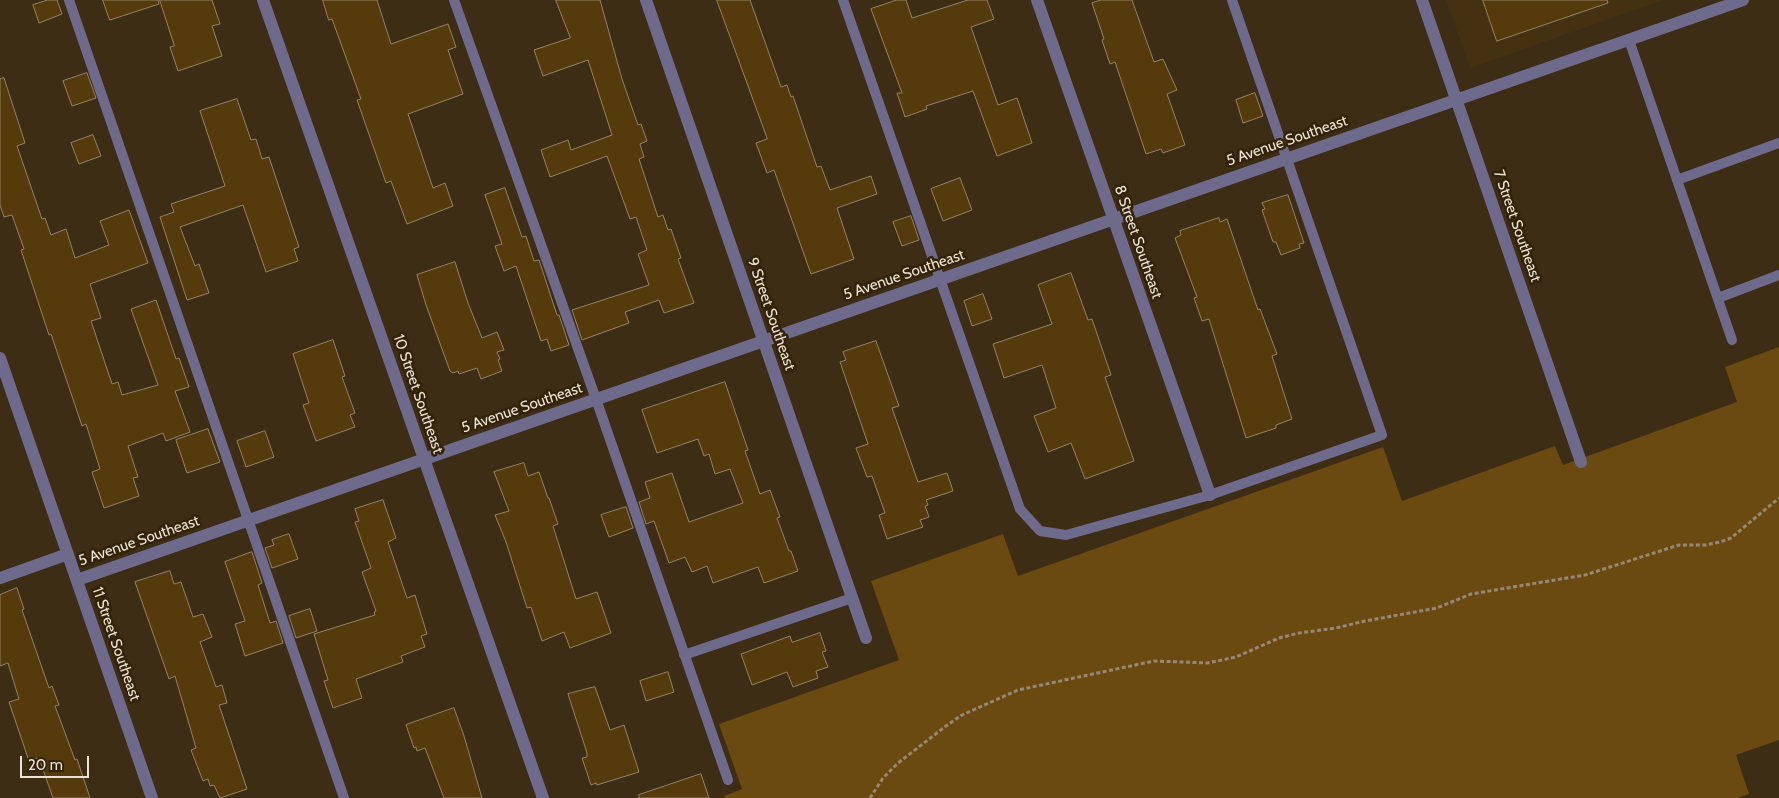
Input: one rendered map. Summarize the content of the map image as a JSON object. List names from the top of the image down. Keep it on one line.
{"streets":{"street":["5 Avenue Southeast","7 Street Southeast","8 Street Southeast","9 Street Southeast","10 Street Southeast","11 Street Southeast"]},"crossings":[["5 Avenue Southeast","7 Street Southeast"],["5 Avenue Southeast","8 Street Southeast"],["5 Avenue Southeast","9 Street Southeast"],["5 Avenue Southeast","10 Street Southeast"],["5 Avenue Southeast","11 Street Southeast"]],"scale_bar":"20 m"}
